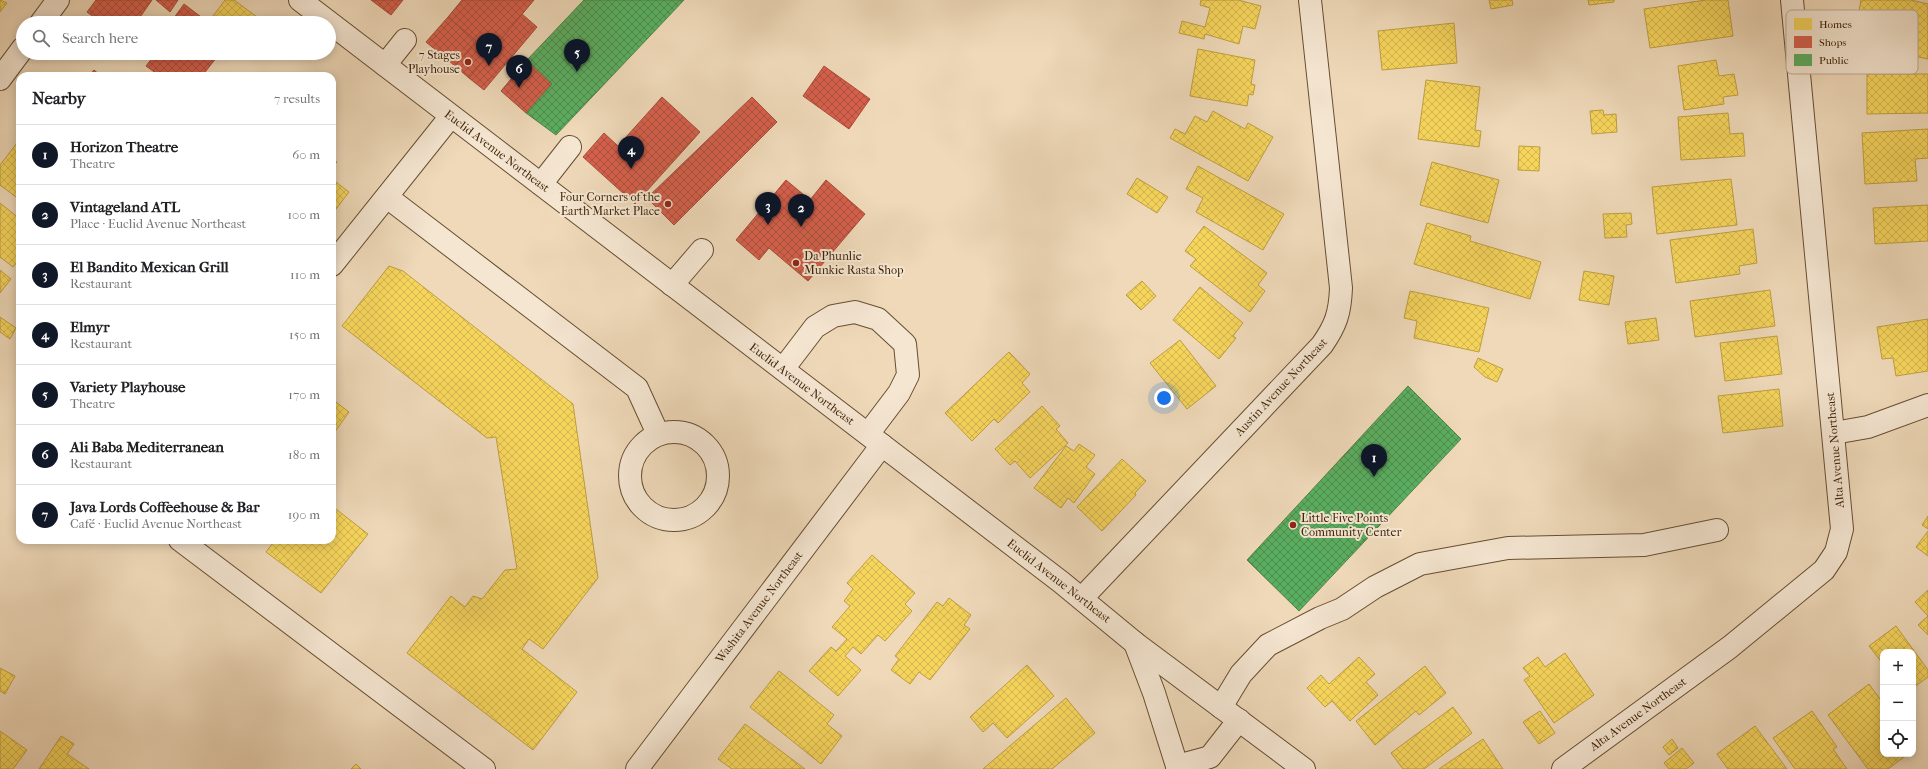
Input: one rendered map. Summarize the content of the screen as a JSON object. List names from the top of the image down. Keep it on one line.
{"streets":{"street":["Euclid Avenue Northeast","Austin Avenue Northeast","Alta Avenue Northeast","Washita Avenue Northeast"]},"crossings":[["Euclid Avenue Northeast","Austin Avenue Northeast"],["Euclid Avenue Northeast","Washita Avenue Northeast"]],"places":["7 Stages Playhouse","Four Corners of the Earth Market Place","Da Phunlie Munkie Rasta Shop","Little Five Points Community Center"],"legend":["Homes","Shops","Public"],"page":{"search":"Search here","pins":["7","5","6","4","3","2","1"],"heading":["Nearby","7 results"],"list":[{"mark":"1","name":"Horizon Theatre","note":"Theatre","value":"60 m"},{"mark":"2","name":"Vintageland ATL","note":"Place · Euclid Avenue Northeast","value":"100 m"},{"mark":"3","name":"El Bandito Mexican Grill","note":"Restaurant","value":"110 m"},{"mark":"4","name":"Elmyr","note":"Restaurant","value":"150 m"},{"mark":"5","name":"Variety Playhouse","note":"Theatre","value":"170 m"},{"mark":"6","name":"Ali Baba Mediterranean","note":"Restaurant","value":"180 m"},{"mark":"7","name":"Java Lords Coffeehouse & Bar","note":"Café · Euclid Avenue Northeast","value":"190 m"}],"map_buttons":["+","−"]}}
